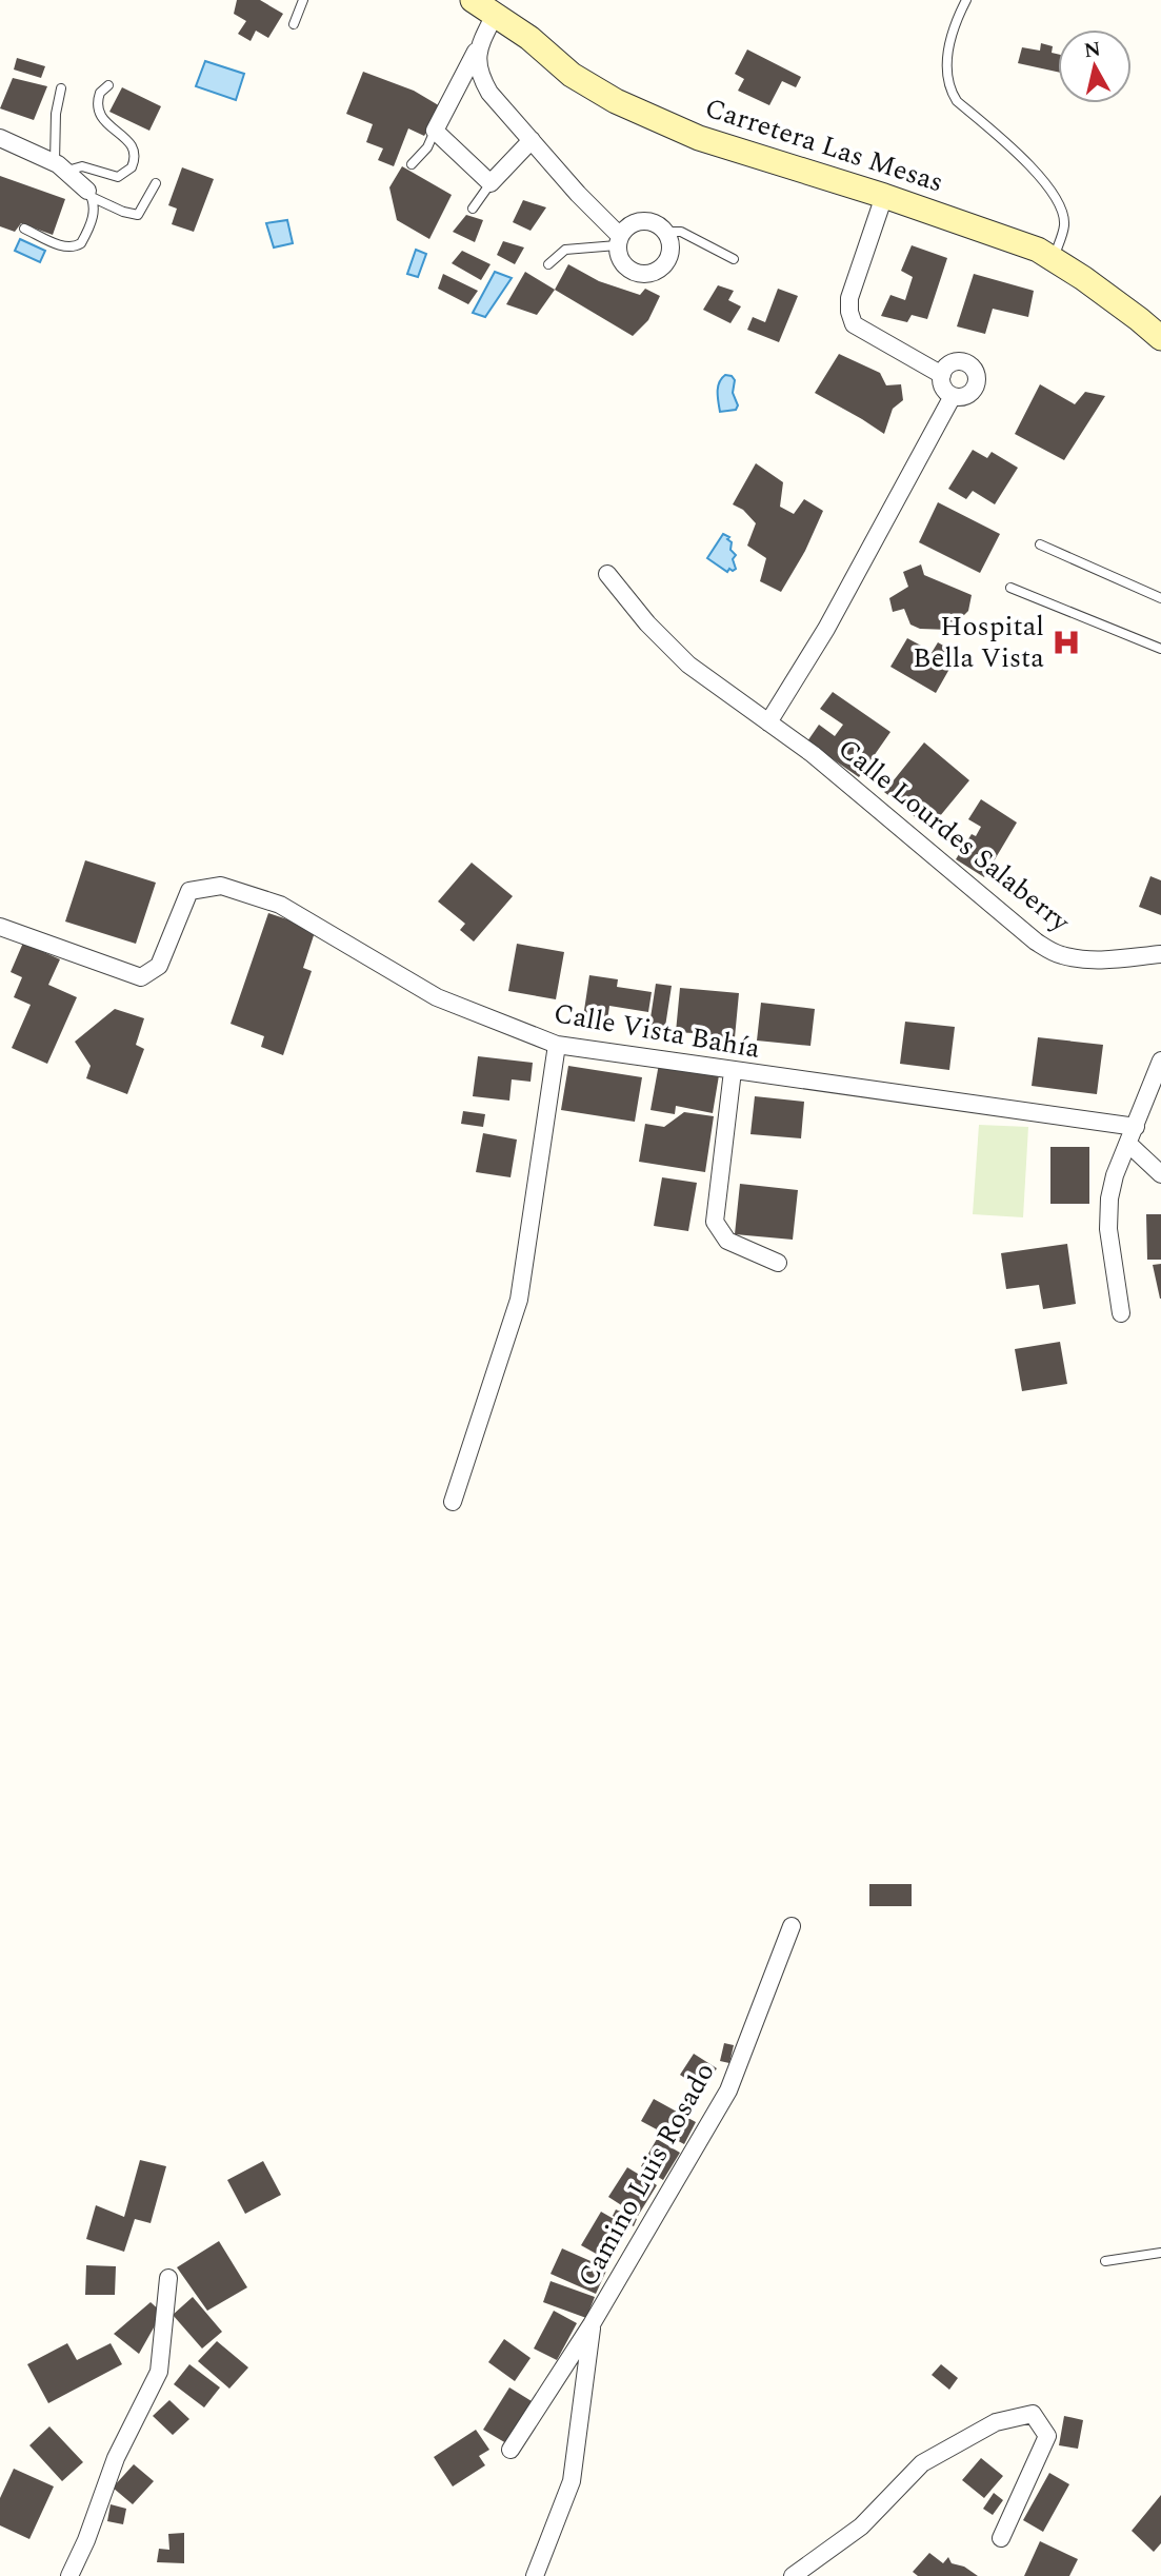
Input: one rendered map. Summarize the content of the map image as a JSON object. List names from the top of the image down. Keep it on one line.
{"streets":{"street":["Carretera Las Mesas","Calle Lourdes Salaberry","Calle Vista Bahía","Camino Luis Rosado"]},"places":{"hospital":["Hospital Bella Vista"]},"north":"top"}
